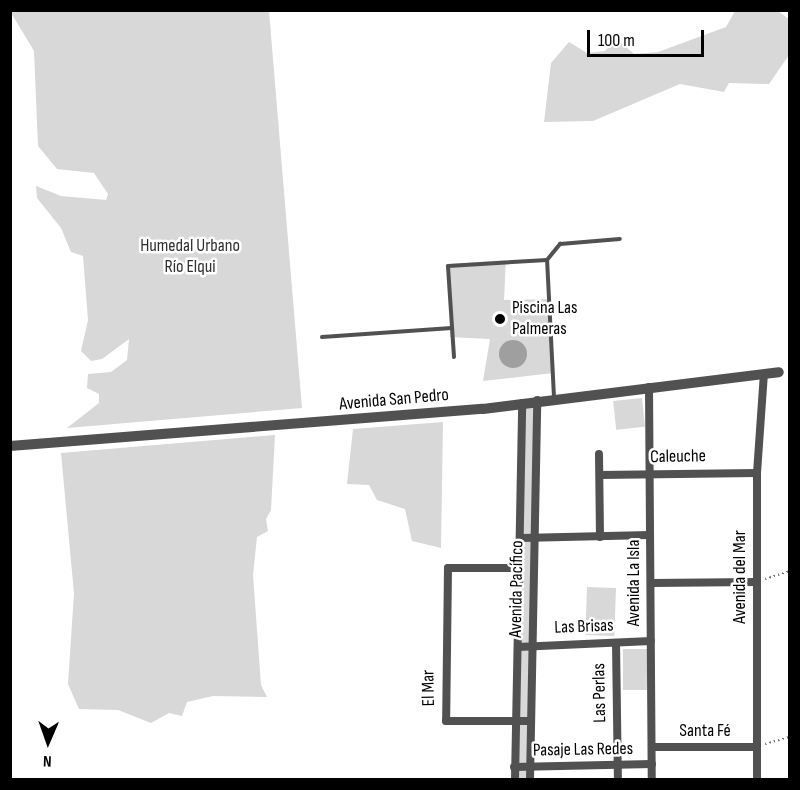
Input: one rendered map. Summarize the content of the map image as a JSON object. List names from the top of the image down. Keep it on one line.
{"streets":{"street":["Avenida San Pedro","Caleuche","Avenida del Mar","Avenida La Isla","Avenida Pacífico","Las Brisas","El Mar","Las Perlas","Santa Fé","Pasaje Las Redes"]},"crossings":[["Avenida San Pedro","Avenida del Mar"],["Avenida San Pedro","Avenida La Isla"],["Avenida San Pedro","Avenida Pacífico"],["Caleuche","Avenida del Mar"],["Caleuche","Avenida La Isla"],["Avenida del Mar","Santa Fé"],["Avenida La Isla","Las Brisas"],["Avenida La Isla","Santa Fé"],["Avenida La Isla","Pasaje Las Redes"],["Avenida Pacífico","Las Brisas"],["Avenida Pacífico","El Mar"],["Avenida Pacífico","Pasaje Las Redes"],["Las Brisas","Las Perlas"],["Las Perlas","Pasaje Las Redes"]],"parks":["Humedal Urbano Río Elqui"],"places":["Piscina Las Palmeras"],"scale_bar":"100 m","north":"bottom"}
